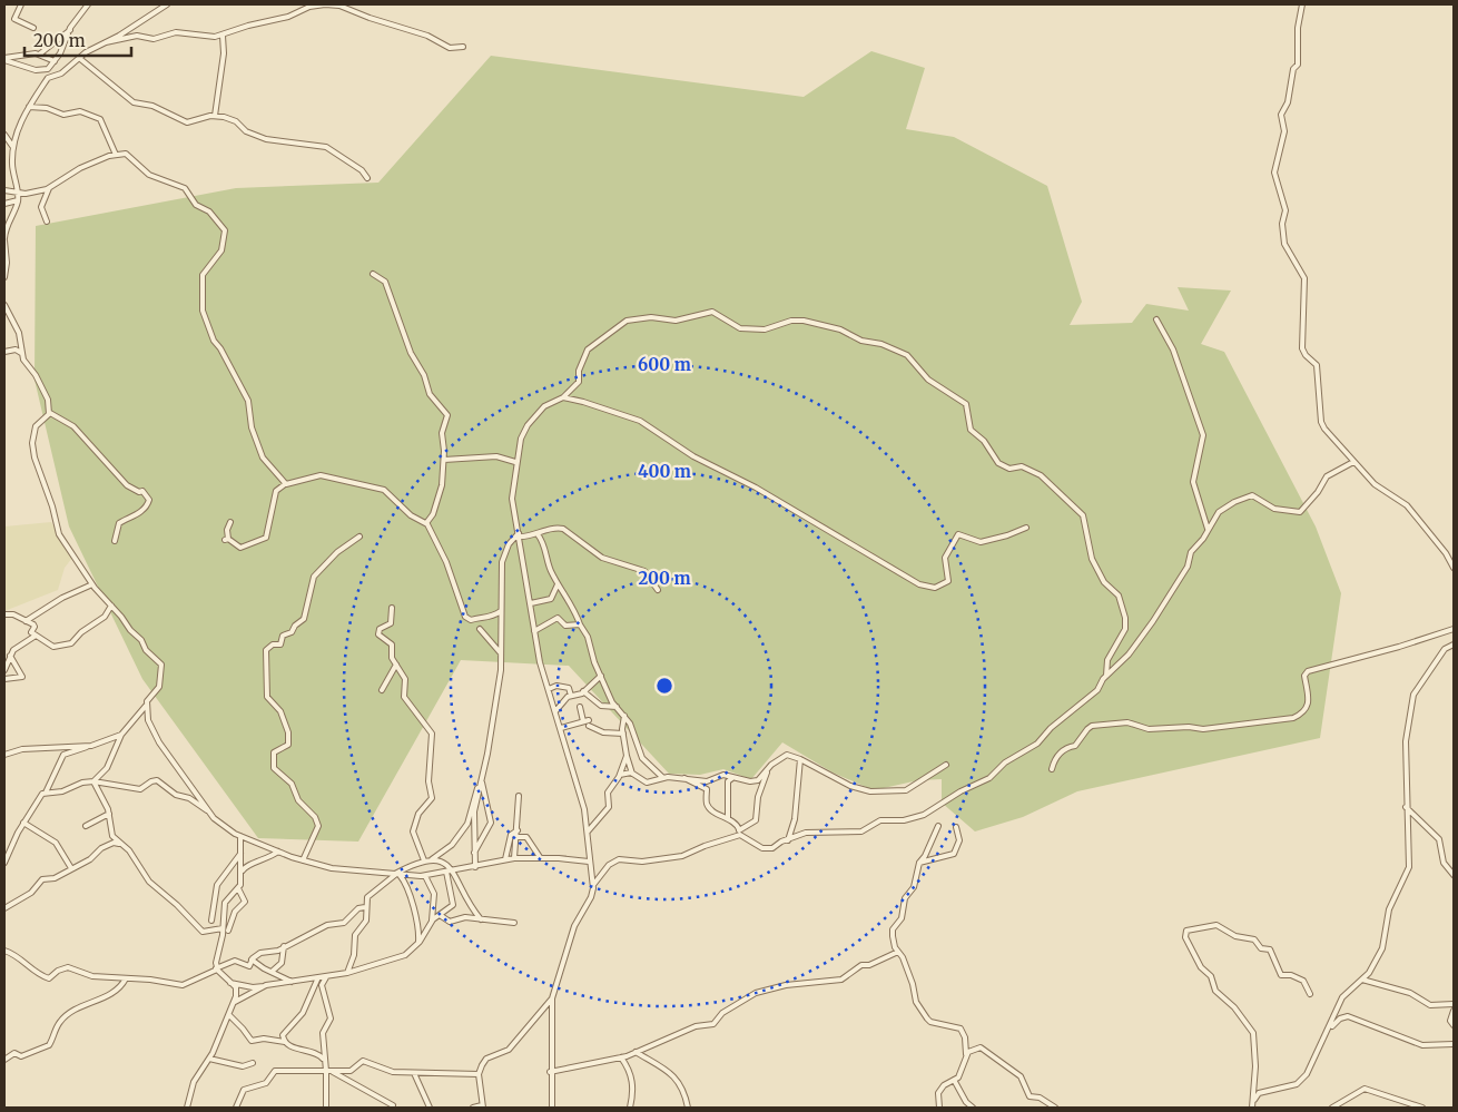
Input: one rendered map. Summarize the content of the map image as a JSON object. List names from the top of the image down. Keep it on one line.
{"scale_bar":"200 m","rings":["600 m","400 m","200 m"]}
